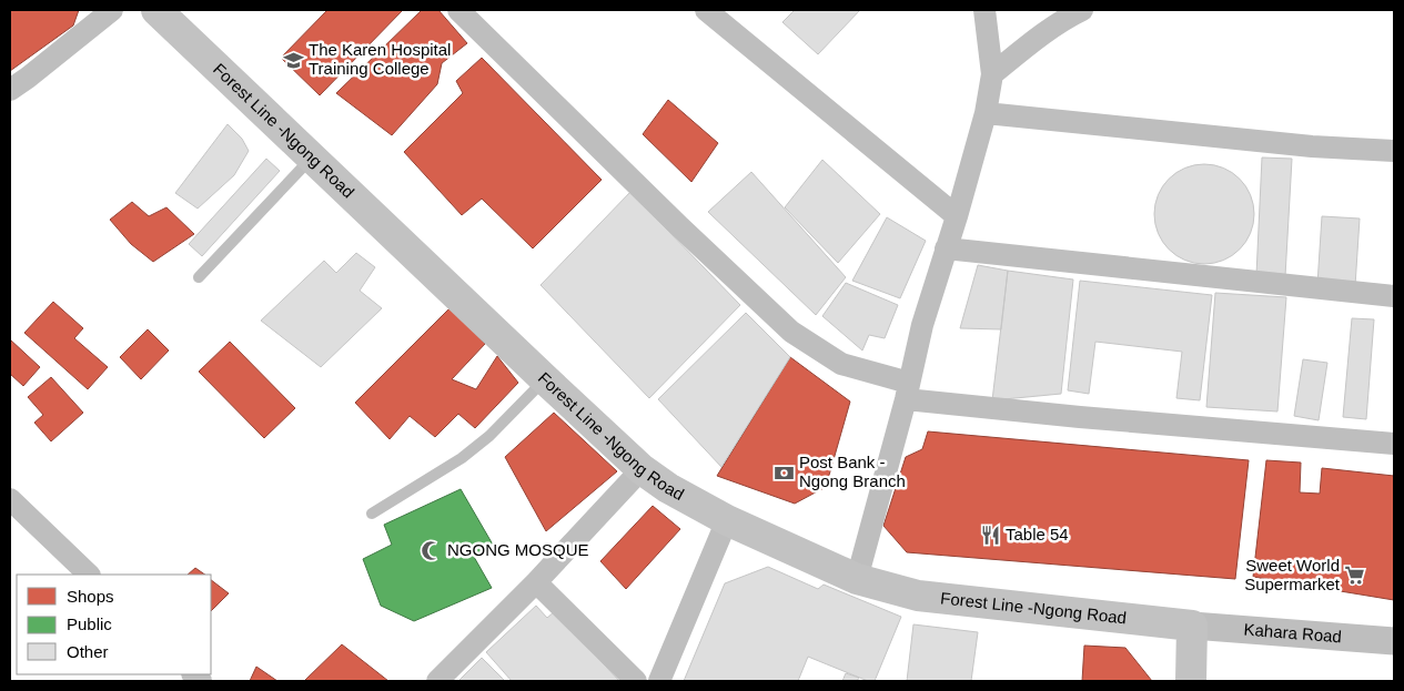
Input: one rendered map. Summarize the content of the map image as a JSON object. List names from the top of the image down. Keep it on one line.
{"streets":{"main road":["Forest Line -Ngong Road"],"street":["Kahara Road"]},"crossings":[["Forest Line -Ngong Road","Kahara Road"]],"places":{"school or university":["The Karen Hospital Training College"],"bank":["Post Bank - Ngong Branch"],"restaurant":["Table 54"],"mosque":["NGONG MOSQUE"],"supermarket":["Sweet World Supermarket"]},"legend":["Shops","Public","Other"]}
